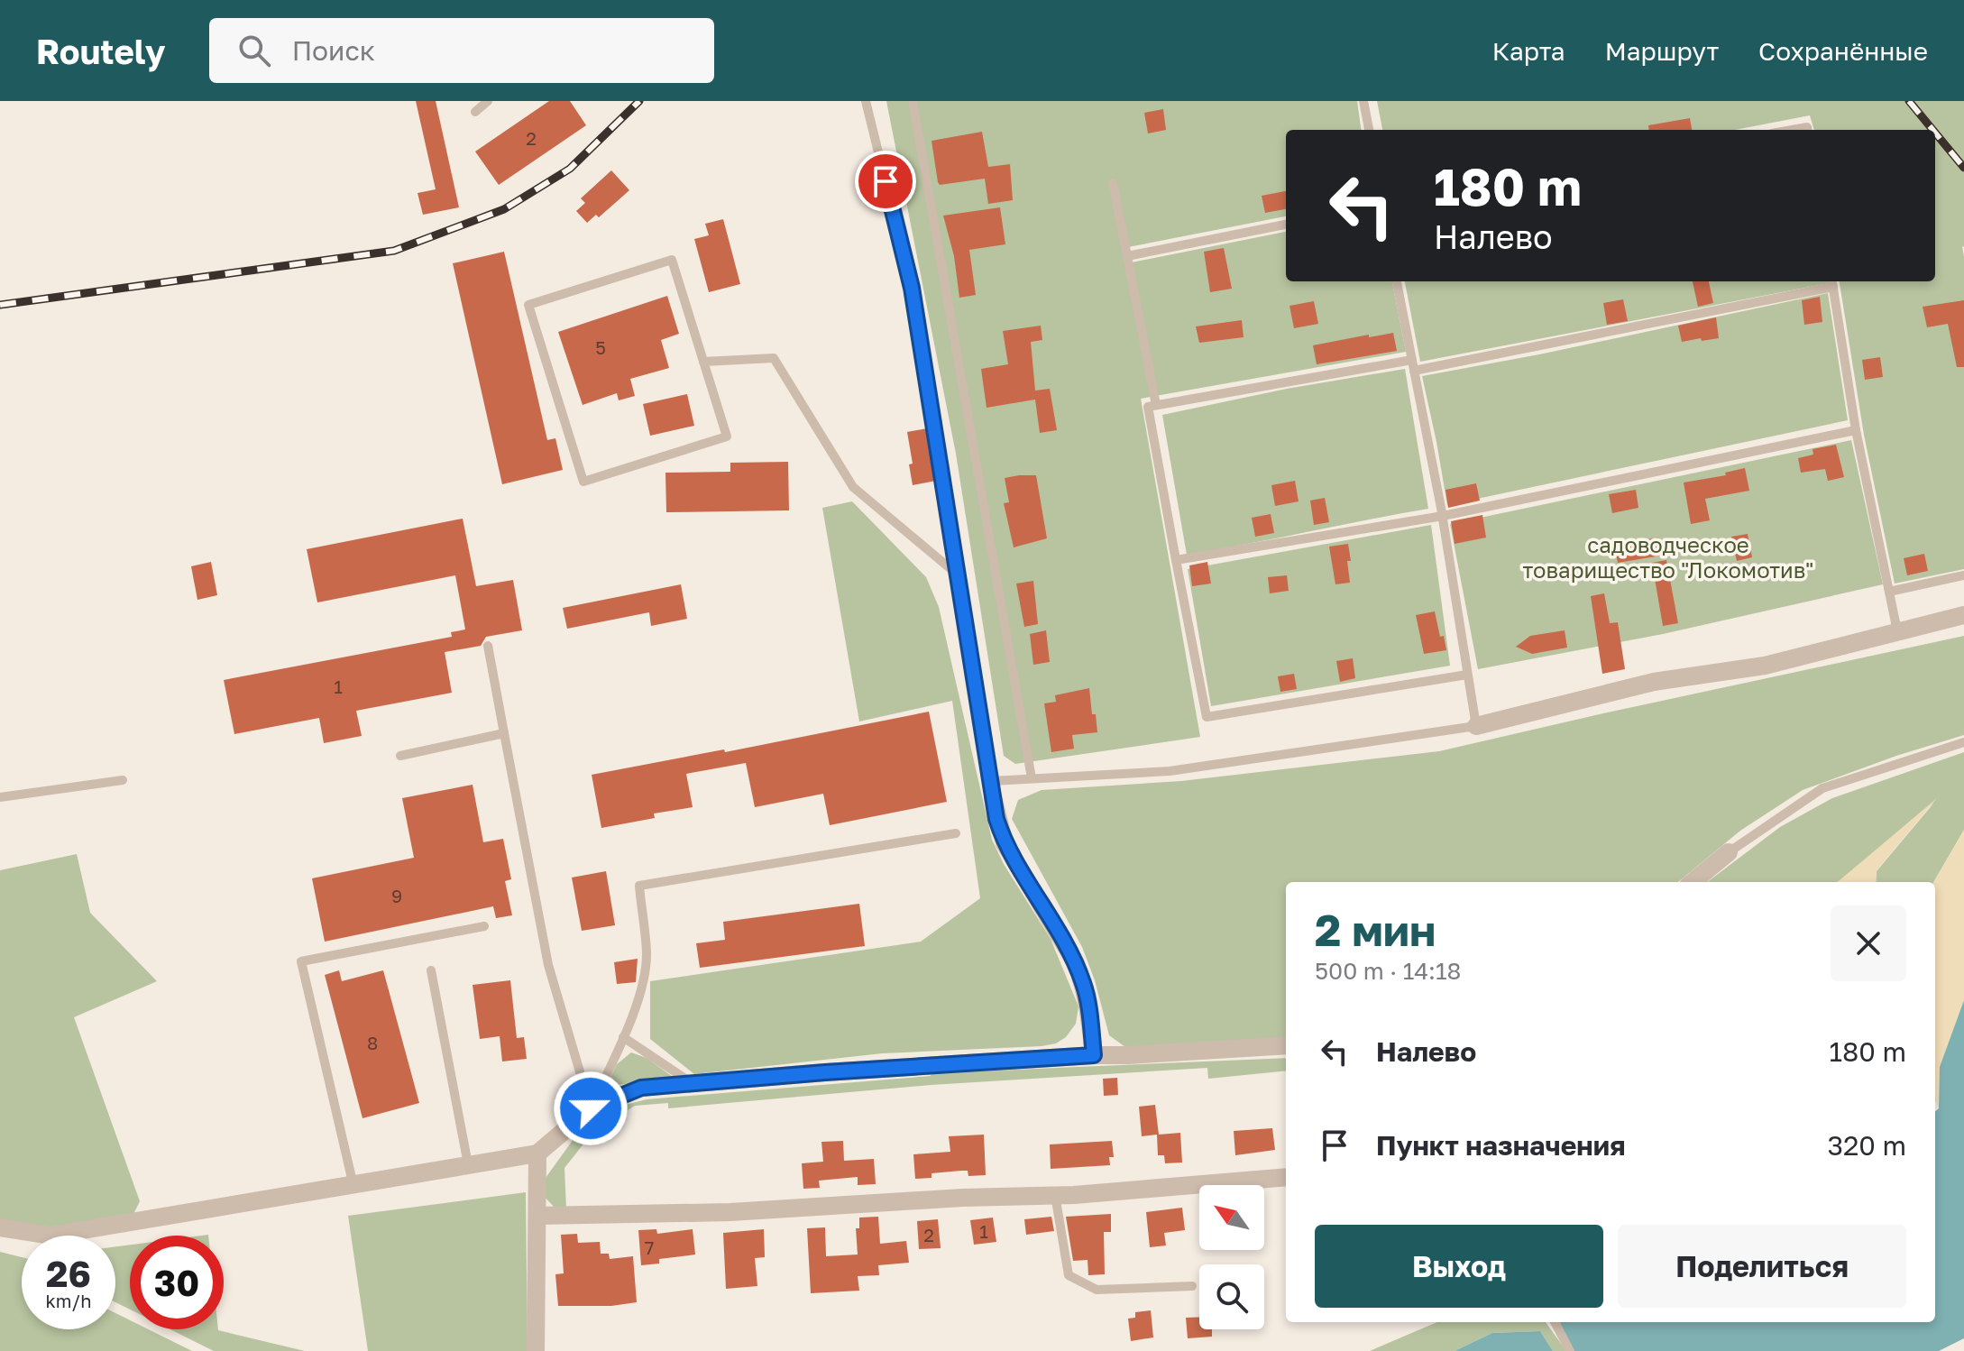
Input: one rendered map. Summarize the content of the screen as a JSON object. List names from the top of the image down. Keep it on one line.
{"parks":["садоводческое товарищество \"Локомотив\""],"house_numbers":["2","5","1","9","8","1","2","7"],"north":"top left","page":{"header":"Routely","search":"Поиск","nav":["Карта","Маршрут","Сохранённые"],"turn":["180 m","Налево"],"heading":["2 мин","500 m · 14:18"],"list":[{"name":"Налево","value":"180 m"},{"name":"Пункт назначения","value":"320 m"}],"buttons":["Выход","Поделиться"],"speed":"26 km/h","limit":"30"}}
